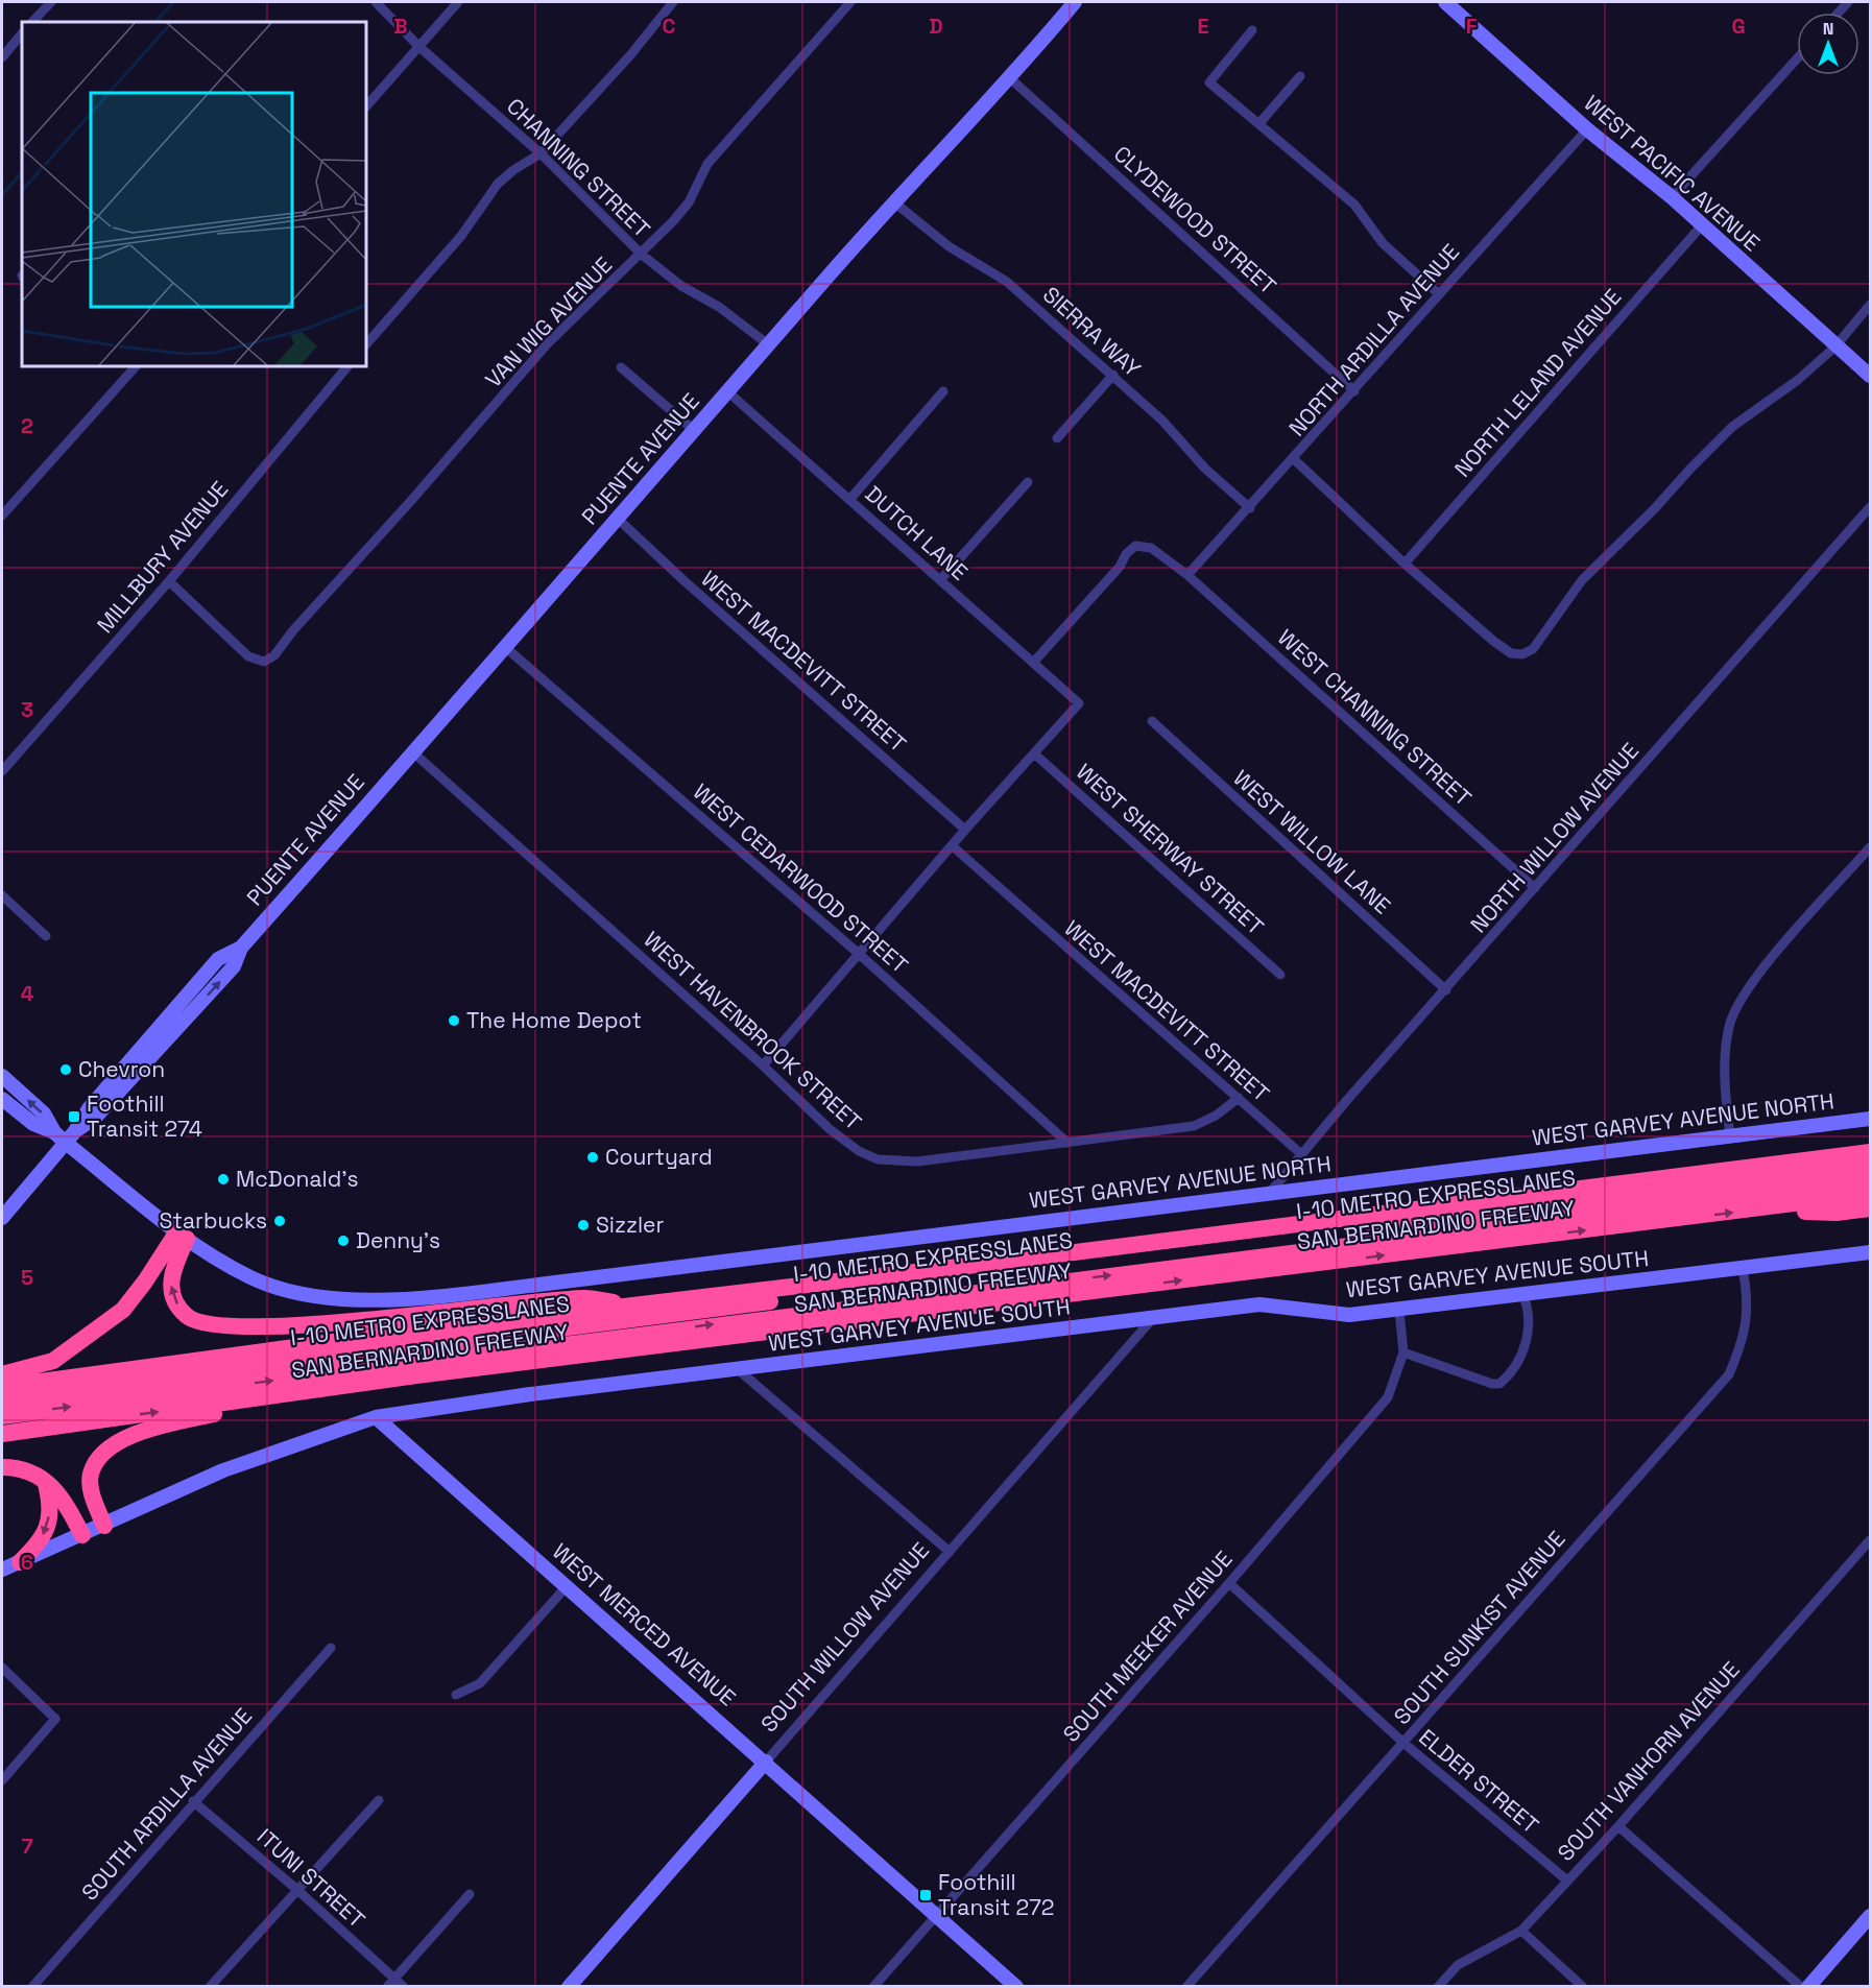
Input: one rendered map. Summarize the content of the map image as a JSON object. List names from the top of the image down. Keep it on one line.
{"streets":{"highway":["I-10 METRO EXPRESSLANES","SAN BERNARDINO FREEWAY"],"street":["CHANNING STREET","WEST PACIFIC AVENUE","CLYDEWOOD STREET","VAN WIG AVENUE","SIERRA WAY","NORTH ARDILLA AVENUE","NORTH LELAND AVENUE","PUENTE AVENUE","DUTCH LANE","MILLBURY AVENUE","WEST MACDEVITT STREET","WEST CHANNING STREET","NORTH WILLOW AVENUE","WEST WILLOW LANE","WEST SHERWAY STREET","WEST CEDARWOOD STREET","WEST HAVENBROOK STREET","WEST GARVEY AVENUE NORTH","WEST GARVEY AVENUE SOUTH","WEST MERCED AVENUE","SOUTH SUNKIST AVENUE","SOUTH WILLOW AVENUE","SOUTH MEEKER AVENUE","SOUTH VANHORN AVENUE","ELDER STREET","SOUTH ARDILLA AVENUE","ITUNI STREET"]},"crossings":[["CHANNING STREET","VAN WIG AVENUE"],["CHANNING STREET","PUENTE AVENUE"],["WEST PACIFIC AVENUE","NORTH ARDILLA AVENUE"],["WEST PACIFIC AVENUE","NORTH LELAND AVENUE"],["CLYDEWOOD STREET","NORTH ARDILLA AVENUE"],["CLYDEWOOD STREET","PUENTE AVENUE"],["VAN WIG AVENUE","MILLBURY AVENUE"],["SIERRA WAY","NORTH ARDILLA AVENUE"],["SIERRA WAY","PUENTE AVENUE"],["NORTH ARDILLA AVENUE","WEST CHANNING STREET"],["PUENTE AVENUE","DUTCH LANE"],["PUENTE AVENUE","WEST MACDEVITT STREET"],["PUENTE AVENUE","WEST CEDARWOOD STREET"],["PUENTE AVENUE","WEST HAVENBROOK STREET"],["PUENTE AVENUE","WEST GARVEY AVENUE NORTH"],["DUTCH LANE","WEST SHERWAY STREET"],["WEST MACDEVITT STREET","NORTH WILLOW AVENUE"],["WEST MACDEVITT STREET","WEST HAVENBROOK STREET"],["WEST CHANNING STREET","NORTH WILLOW AVENUE"],["NORTH WILLOW AVENUE","WEST WILLOW LANE"],["NORTH WILLOW AVENUE","WEST GARVEY AVENUE NORTH"],["WEST CEDARWOOD STREET","WEST HAVENBROOK STREET"],["WEST GARVEY AVENUE SOUTH","WEST MERCED AVENUE"],["WEST GARVEY AVENUE SOUTH","SOUTH SUNKIST AVENUE"],["WEST GARVEY AVENUE SOUTH","SOUTH WILLOW AVENUE"],["WEST GARVEY AVENUE SOUTH","SOUTH MEEKER AVENUE"],["WEST MERCED AVENUE","SOUTH WILLOW AVENUE"],["WEST MERCED AVENUE","SOUTH MEEKER AVENUE"],["SOUTH SUNKIST AVENUE","ELDER STREET"],["SOUTH MEEKER AVENUE","ELDER STREET"],["SOUTH VANHORN AVENUE","ELDER STREET"],["SOUTH ARDILLA AVENUE","ITUNI STREET"]],"places":{"other":["The Home Depot","Chevron","Courtyard","McDonald's","Starbucks","Sizzler","Denny's"],"transit":["Foothill Transit 274","Foothill Transit 272"]},"north":"top","grid":{"columns":["B","C","D","E","F","G"],"rows":["2","3","4","5","6","7"]}}
